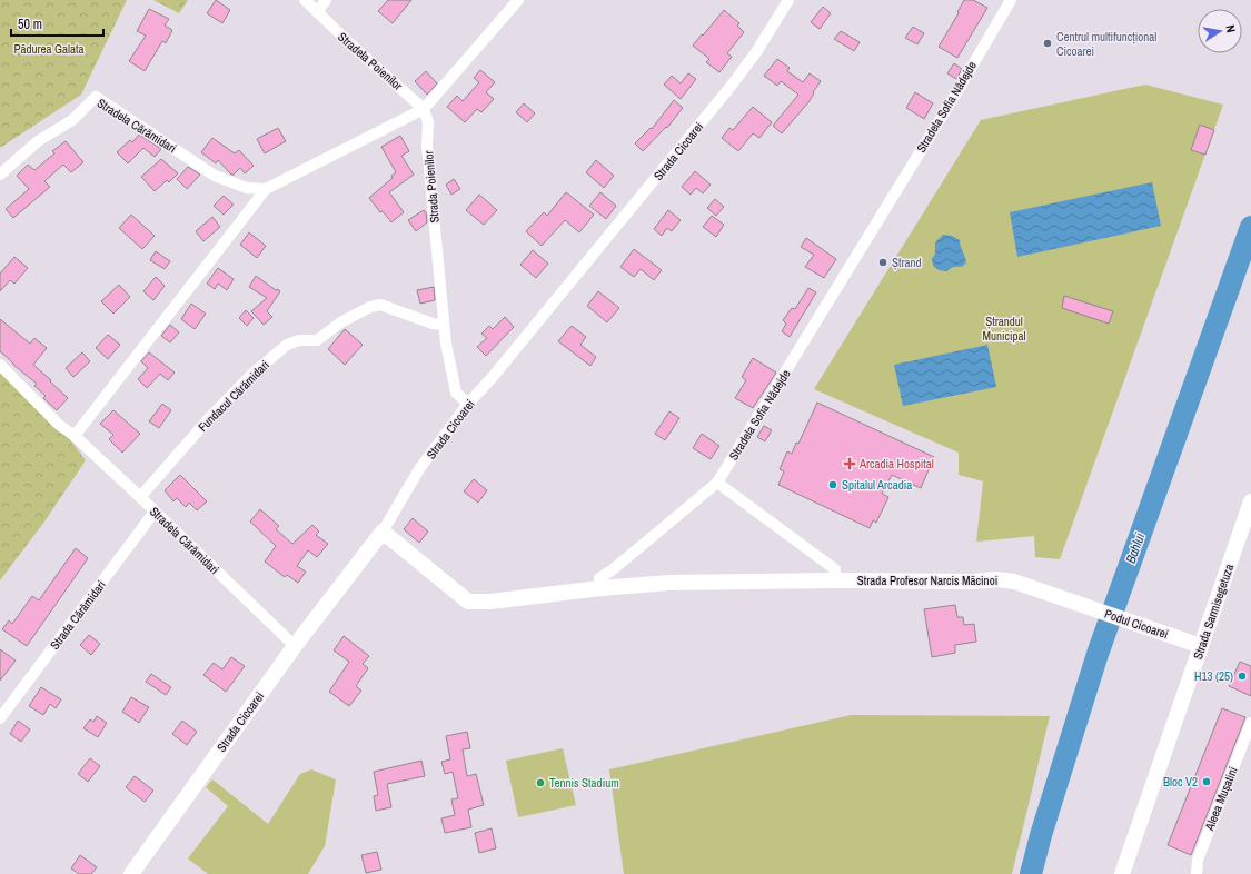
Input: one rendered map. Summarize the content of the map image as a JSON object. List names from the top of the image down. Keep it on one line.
{"streets":{"street":["Stradela Poienilor","Stradela Sofia Nădejde","Stradela Cărămidari","Strada Cicoarei","Strada Poienilor","Fundacul Cărămidari","Strada Profesor Narcis Măcinoi","Strada Sarmisegetuza","Strada Cărămidari","Podul Cicoarei","Aleea Mușatini"]},"crossings":[["Stradela Poienilor","Strada Poienilor"],["Stradela Sofia Nădejde","Strada Profesor Narcis Măcinoi"],["Stradela Cărămidari","Strada Cicoarei"],["Stradela Cărămidari","Fundacul Cărămidari"],["Stradela Cărămidari","Strada Cărămidari"],["Strada Cicoarei","Strada Poienilor"],["Strada Poienilor","Fundacul Cărămidari"],["Strada Profesor Narcis Măcinoi","Podul Cicoarei"],["Strada Sarmisegetuza","Podul Cicoarei"]],"water":["Bahlui"],"parks":["Pădurea Galata","Ștrandul Municipal"],"places":{"other":["Centrul multifuncțional Cicoarei","Ștrand","Spitalul Arcadia","H13 (25)","Bloc V2","Tennis Stadium"],"health":["Arcadia Hospital"]},"scale_bar":"50 m","north":"right"}
